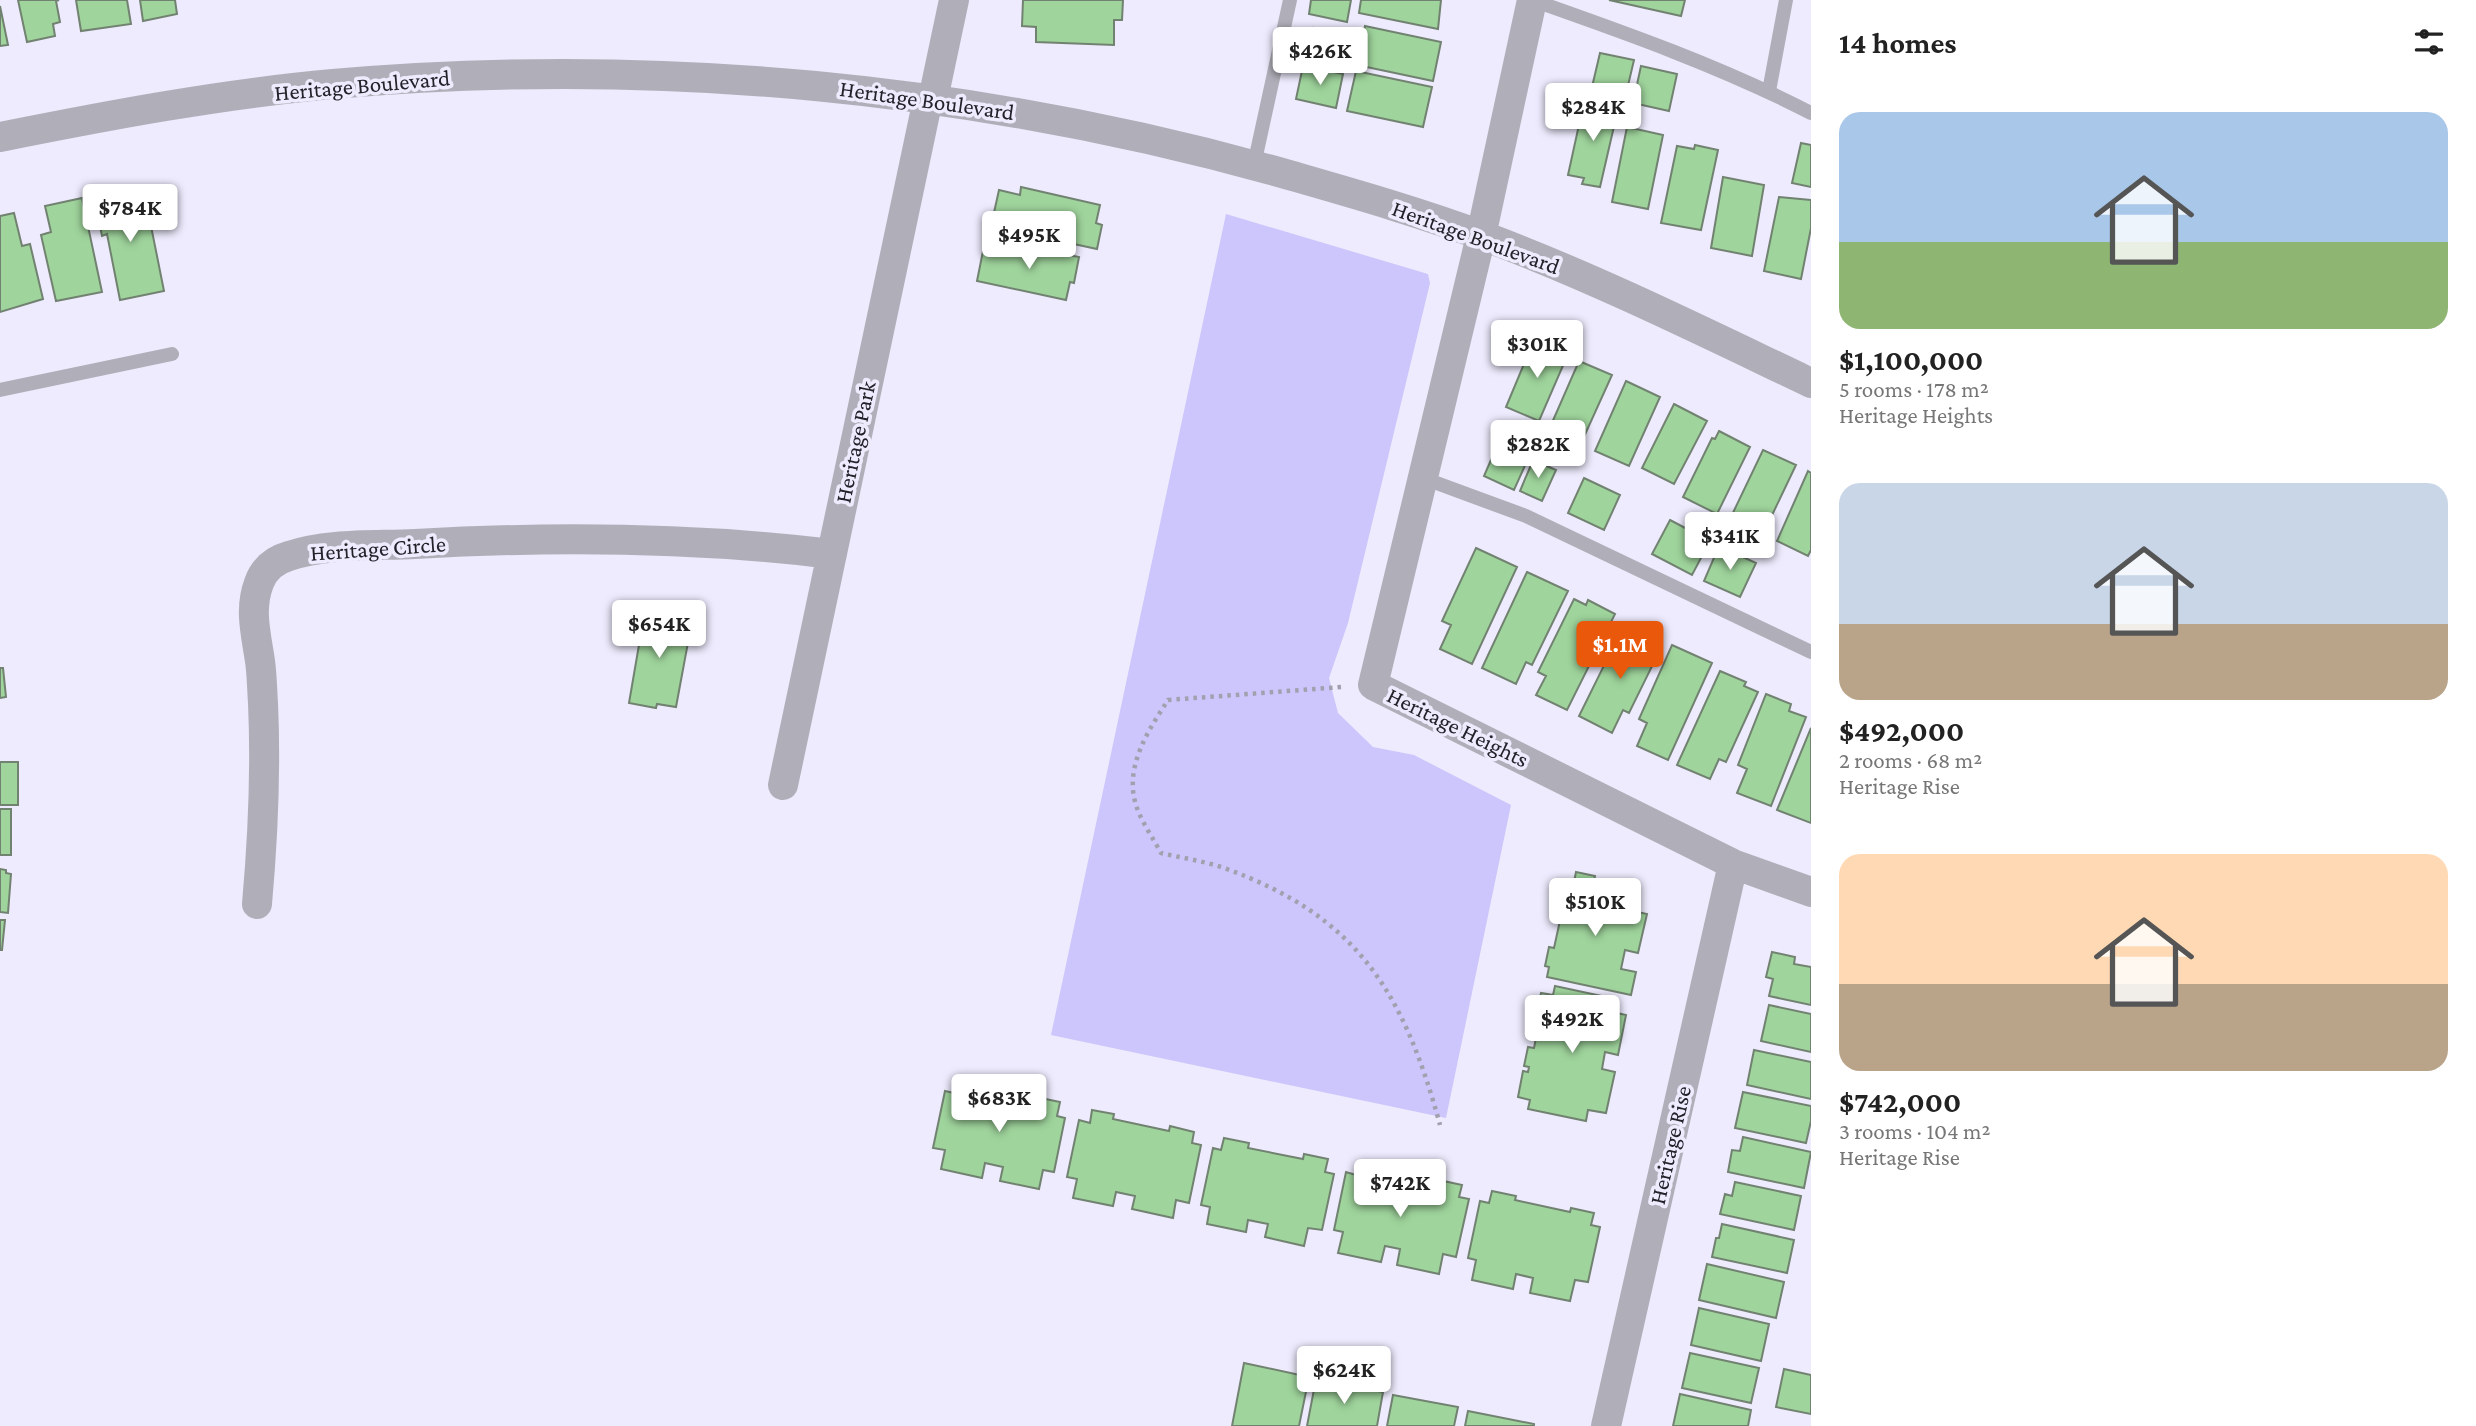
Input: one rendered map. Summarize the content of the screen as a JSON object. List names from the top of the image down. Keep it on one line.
{"streets":{"street":["Heritage Boulevard","Heritage Park","Heritage Circle","Heritage Heights","Heritage Rise"]},"crossings":[["Heritage Boulevard","Heritage Park"],["Heritage Boulevard","Heritage Heights"],["Heritage Park","Heritage Circle"],["Heritage Heights","Heritage Rise"]],"page":{"heading":"14 homes","price":["$426K","$284K","$784K","$495K","$301K","$282K","$341K","$654K","$1.1M","$510K","$492K","$683K","$742K","$624K"],"list":[{"name":"$1,100,000","note":"5 rooms · 178 m² · Heritage Heights"},{"name":"$492,000","note":"2 rooms · 68 m² · Heritage Rise"},{"name":"$742,000","note":"3 rooms · 104 m² · Heritage Rise"}]}}
